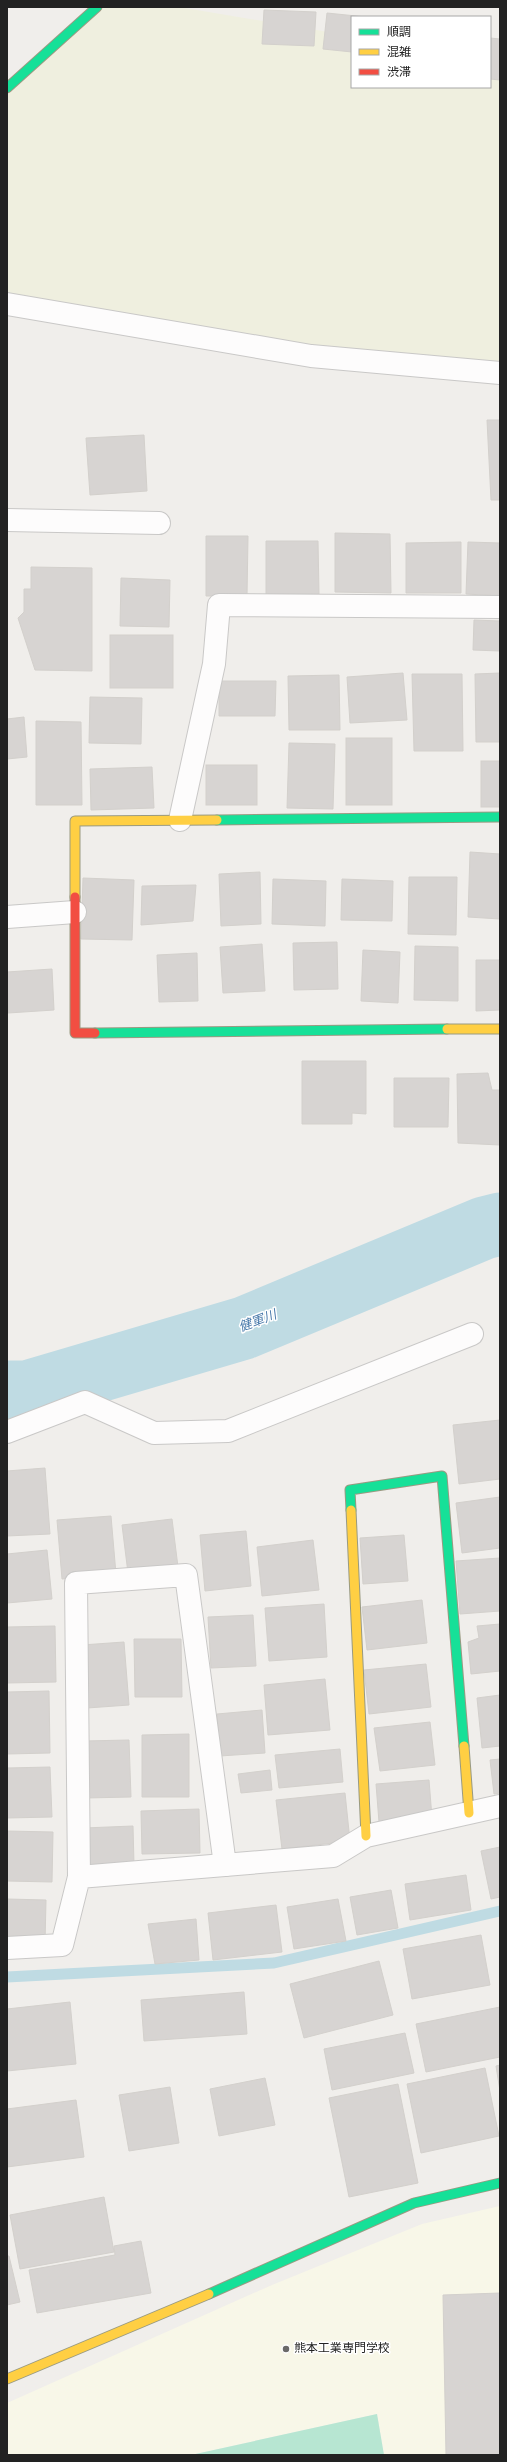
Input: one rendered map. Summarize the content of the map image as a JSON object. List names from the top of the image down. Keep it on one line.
{"water":["健軍川"],"places":["熊本工業専門学校"],"legend":["順調","混雑","渋滞"]}
